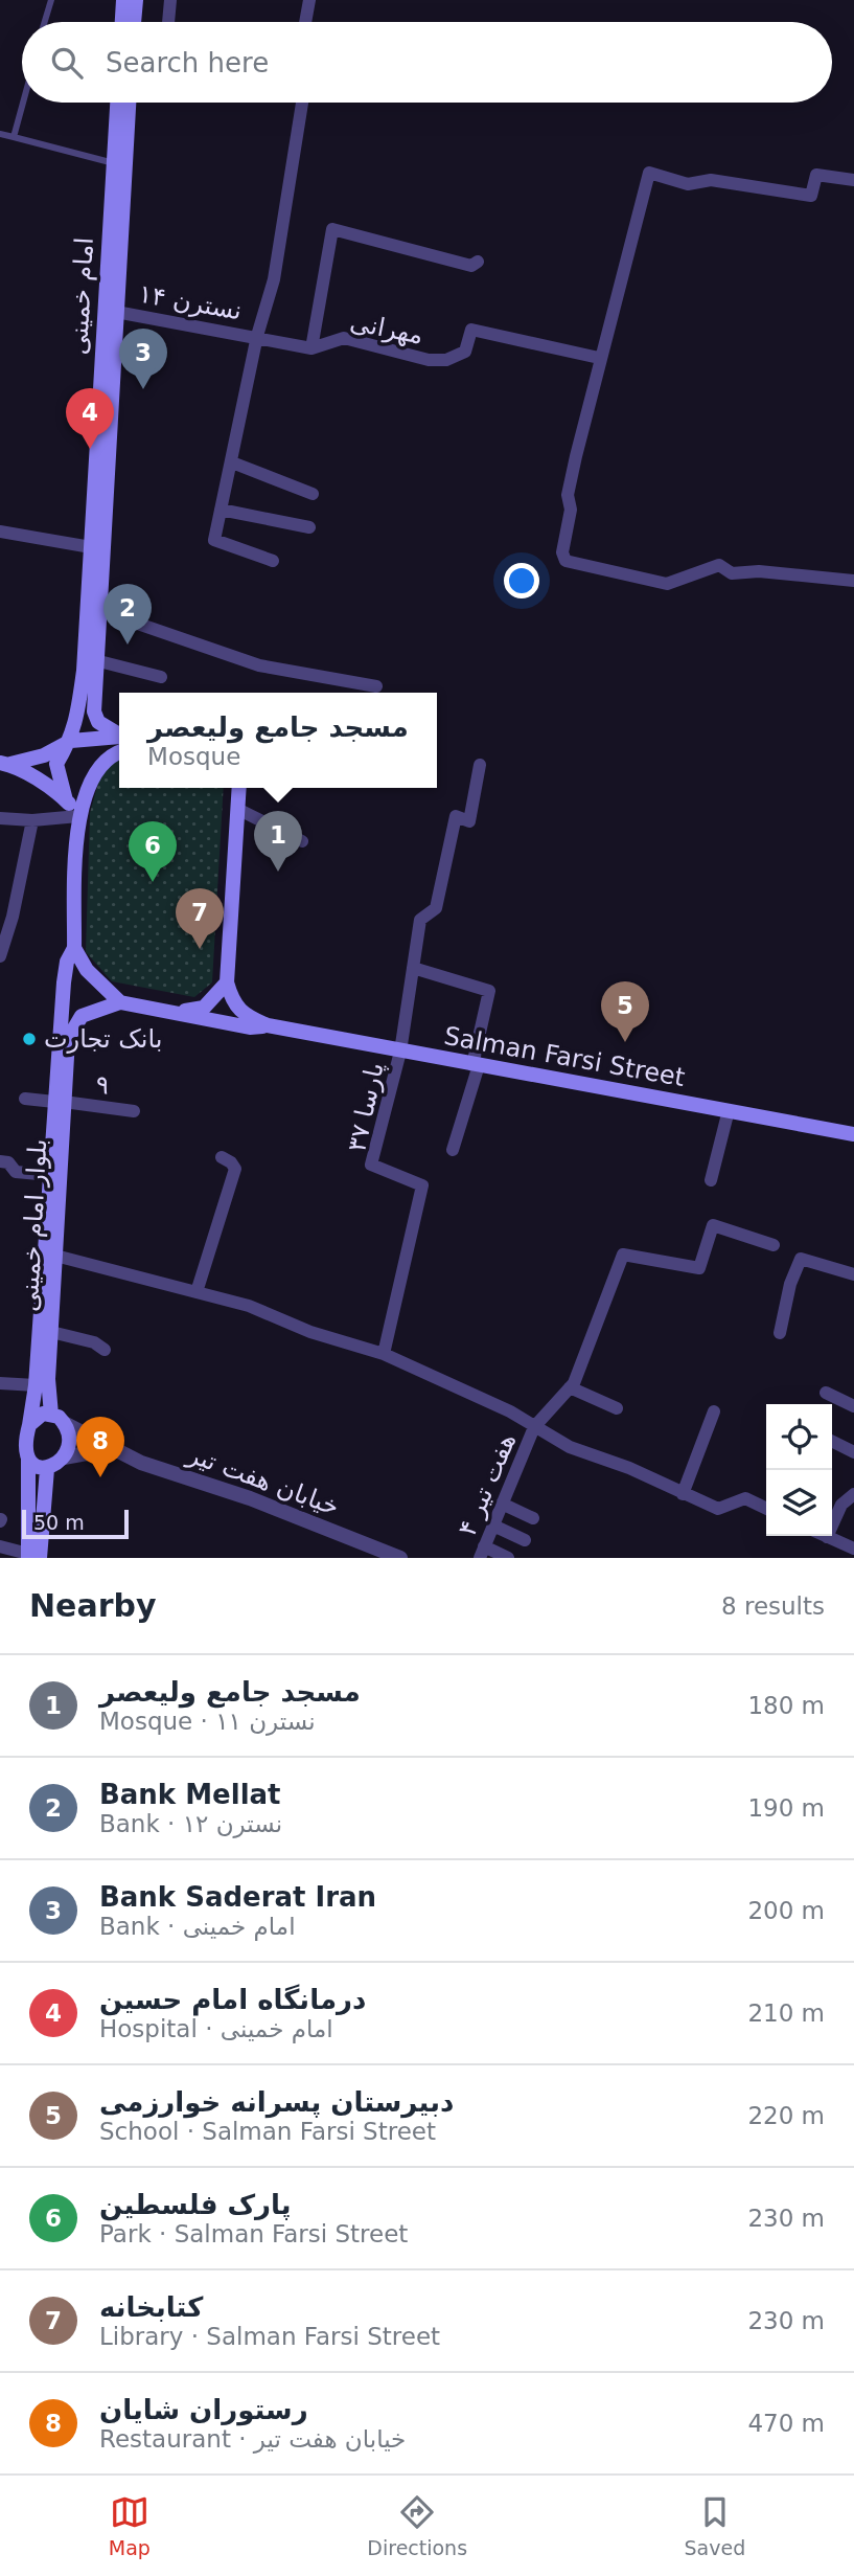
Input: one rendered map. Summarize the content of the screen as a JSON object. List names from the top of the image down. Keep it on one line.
{"streets":{"main road":["امام خمینی","Salman Farsi Street","بلوار امام خمینی"],"street":["نسترن ۱۴","مهرانی","۹","پارسا ۳۷","خیابان هفت تیر","هفت تیر ۴"]},"crossings":[["امام خمینی","نسترن ۱۴"],["نسترن ۱۴","مهرانی"],["Salman Farsi Street","پارسا ۳۷"],["۹","بلوار امام خمینی"],["بلوار امام خمینی","خیابان هفت تیر"]],"places":["بانک تجارت"],"scale_bar":"50 m","page":{"search":"Search here","pins":["3","4","2","1","6","7","5","8"],"popup":["مسجد جامع ولیعصر","Mosque"],"scale":"50 m","heading":["Nearby","8 results"],"list":[{"mark":"1","name":"مسجد جامع ولیعصر","note":"Mosque · نسترن ۱۱","value":"180 m"},{"mark":"2","name":"Bank Mellat","note":"Bank · نسترن ۱۲","value":"190 m"},{"mark":"3","name":"Bank Saderat Iran","note":"Bank · امام خمینی","value":"200 m"},{"mark":"4","name":"درمانگاه امام حسین","note":"Hospital · امام خمینی","value":"210 m"},{"mark":"5","name":"دبیرستان پسرانه خوارزمی","note":"School · Salman Farsi Street","value":"220 m"},{"mark":"6","name":"پارک فلسطین","note":"Park · Salman Farsi Street","value":"230 m"},{"mark":"7","name":"کتابخانه","note":"Library · Salman Farsi Street","value":"230 m"},{"mark":"8","name":"رستوران شایان","note":"Restaurant · خیابان هفت تیر","value":"470 m"}],"nav":["Map","Directions","Saved"]}}
